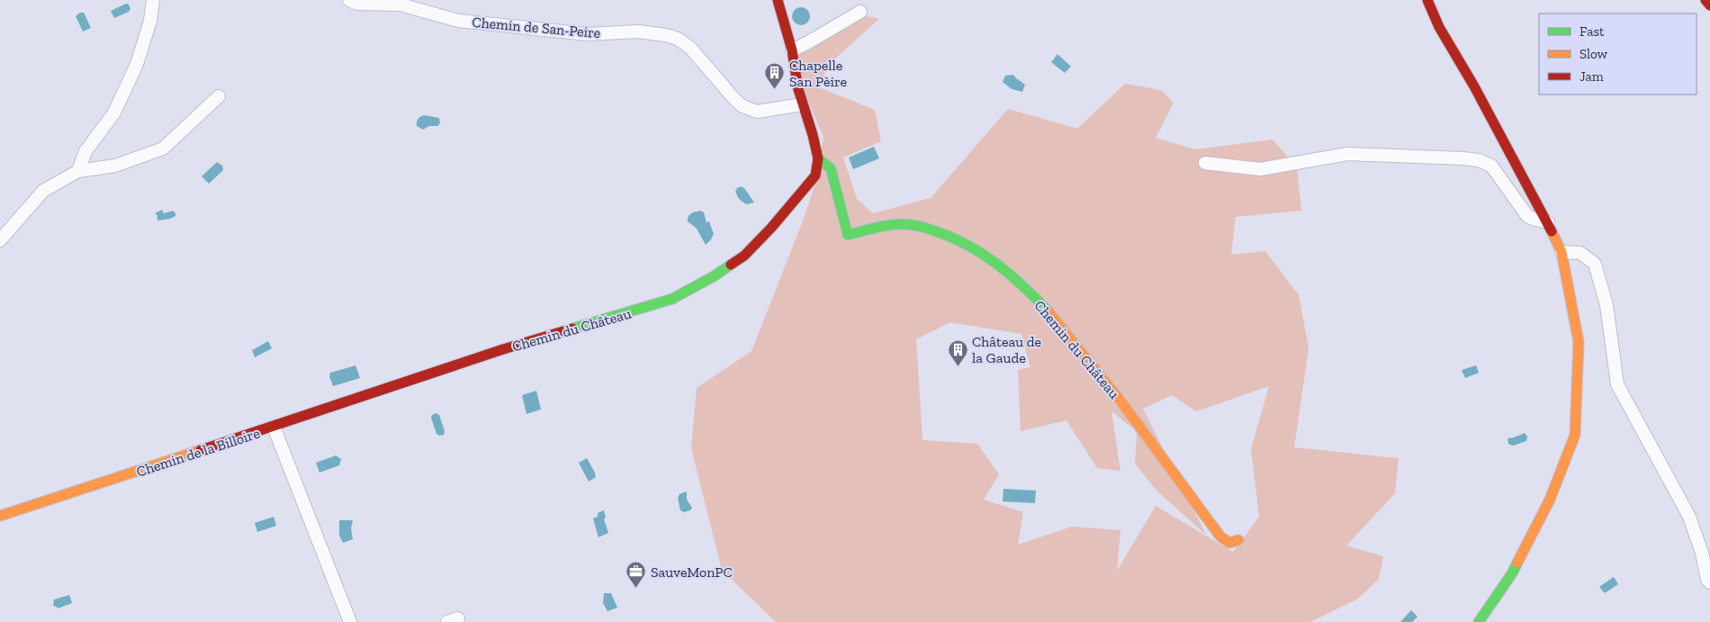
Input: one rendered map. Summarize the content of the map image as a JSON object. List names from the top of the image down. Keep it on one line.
{"streets":{"street":["Chemin de San-Peire","Chemin du Château","Chemin de la Billoire"]},"crossings":[["Chemin de San-Peire","Chemin du Château"],["Chemin du Château","Chemin de la Billoire"]],"places":{"building":["Chapelle San Pèire","Château de la Gaude"],"office":["SauveMonPC"]},"legend":["Fast","Slow","Jam"]}
